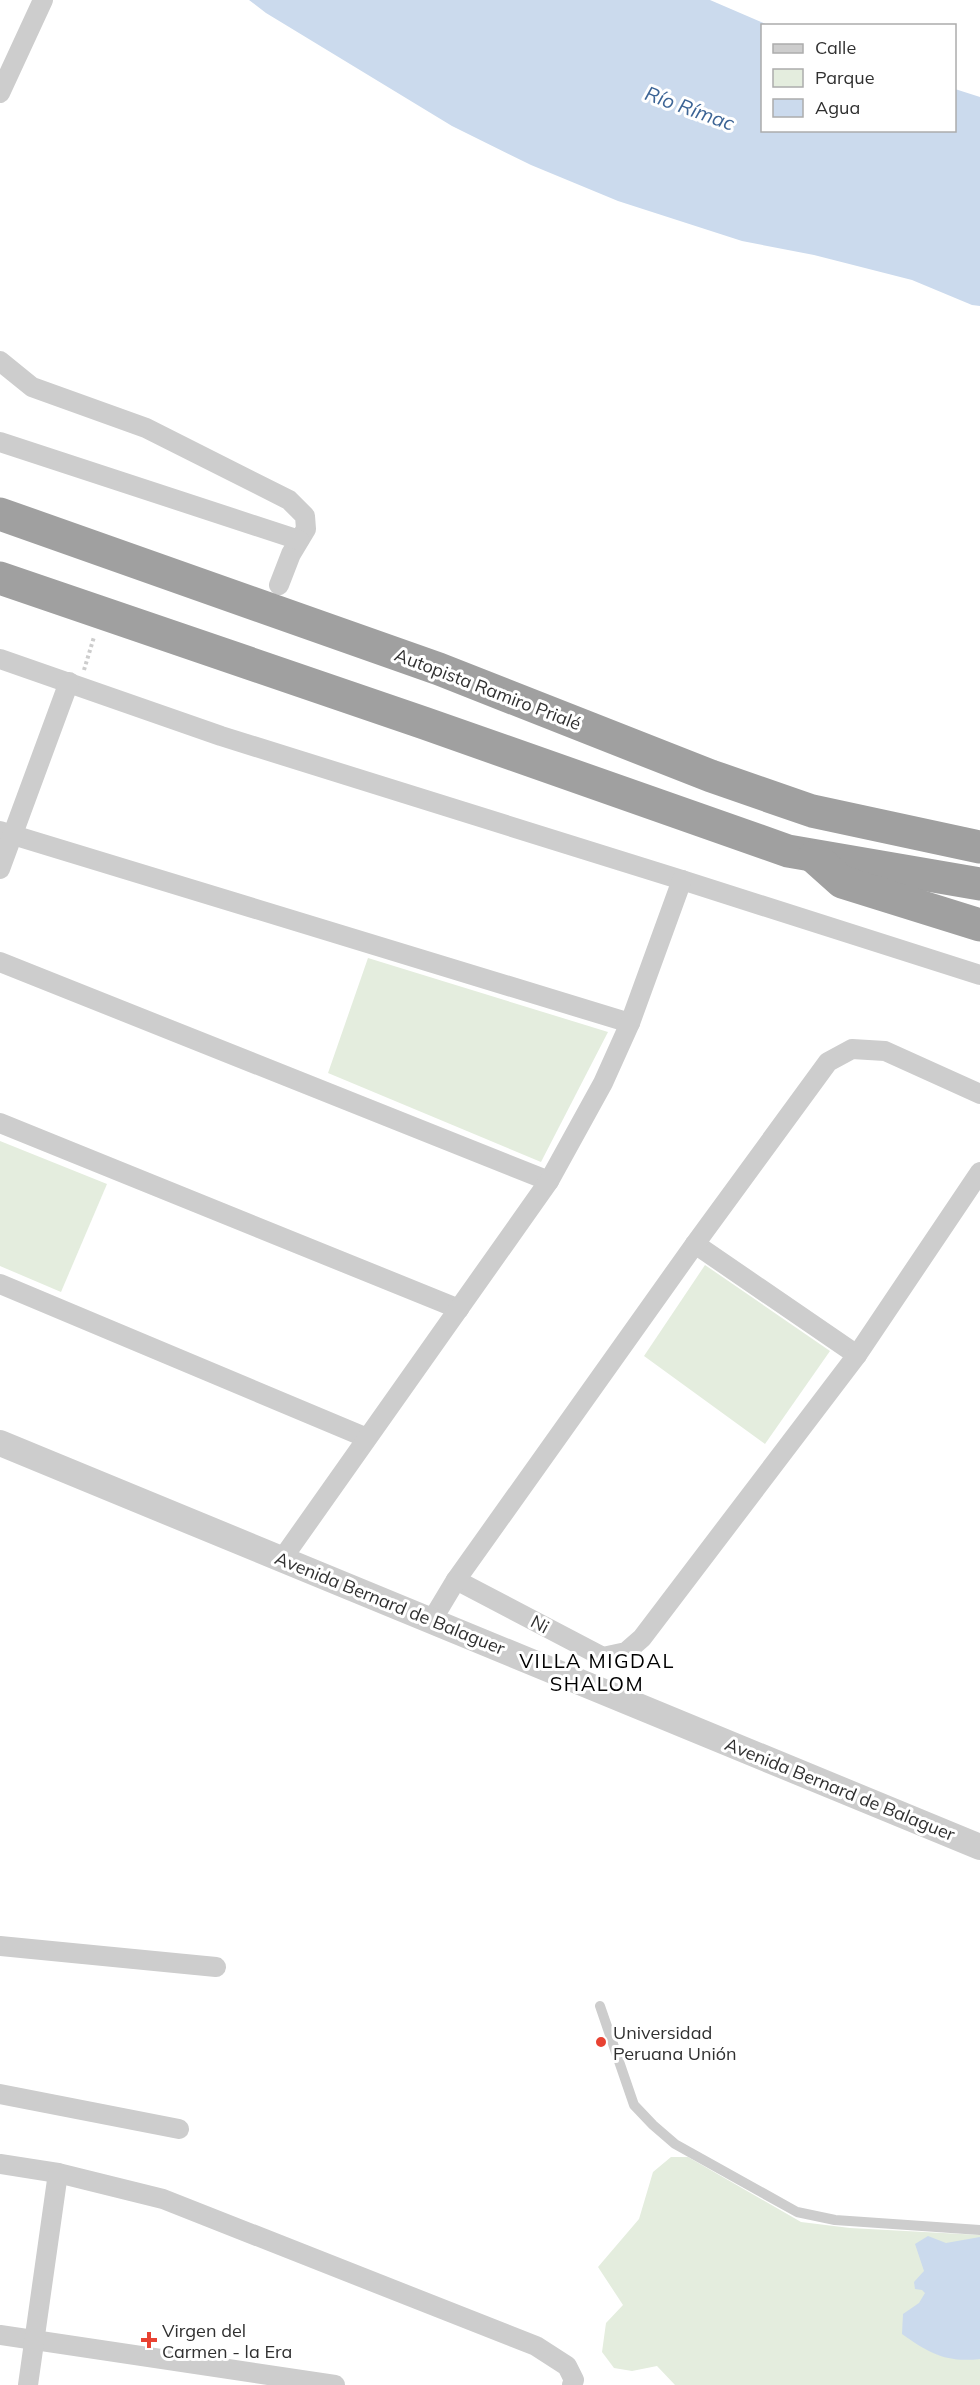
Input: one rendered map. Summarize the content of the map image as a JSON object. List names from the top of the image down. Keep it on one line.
{"streets":{"highway":["Autopista Ramiro Prialé"],"street":["Avenida Bernard de Balaguer","Ni"]},"districts":["VILLA MIGDAL SHALOM"],"water":["Río Rímac"],"places":{"other":["Universidad Peruana Unión"],"health":["Virgen del Carmen - la Era"]},"legend":["Calle","Parque","Agua"]}
